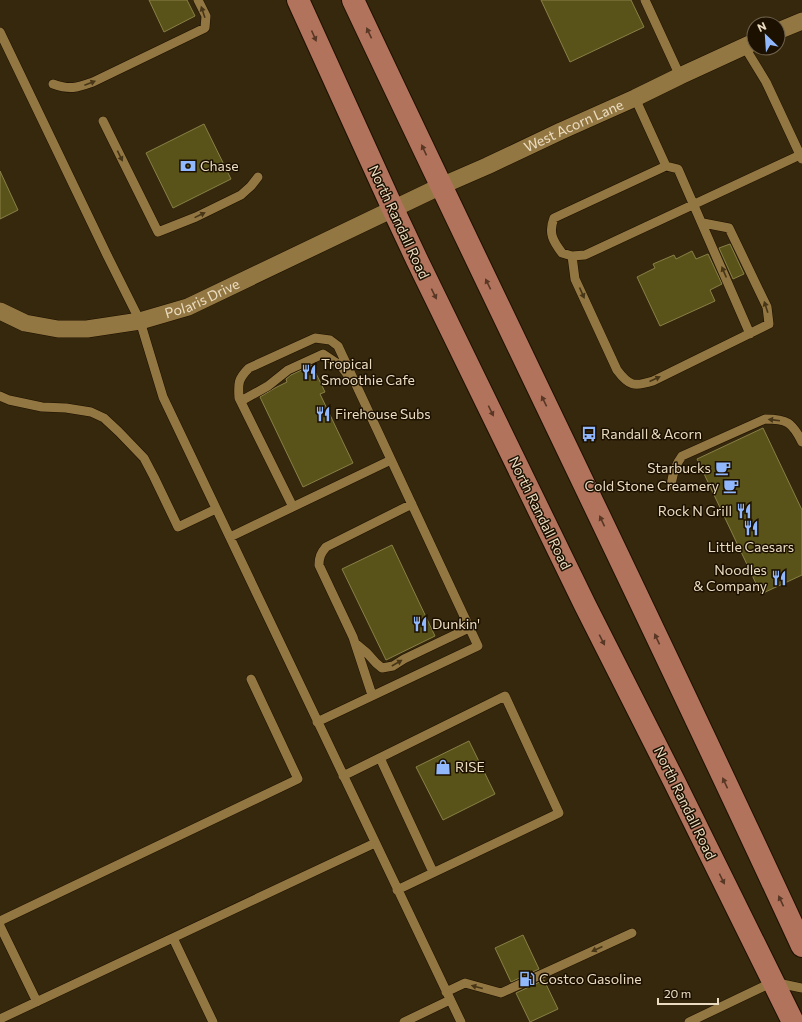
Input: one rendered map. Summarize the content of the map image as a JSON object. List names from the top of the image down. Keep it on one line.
{"streets":{"main road":["North Randall Road"],"street":["West Acorn Lane","Polaris Drive"]},"crossings":[["West Acorn Lane","North Randall Road"],["West Acorn Lane","Polaris Drive"],["North Randall Road","Polaris Drive"]],"places":{"bank":["Chase"],"restaurant":["Tropical Smoothie Cafe","Firehouse Subs","Rock N Grill","Little Caesars","Noodles & Company","Dunkin'"],"bus stop":["Randall & Acorn"],"cafe":["Starbucks","Cold Stone Creamery"],"shop":["RISE"],"fuel station":["Costco Gasoline"]},"scale_bar":"20 m","north":"top left"}
